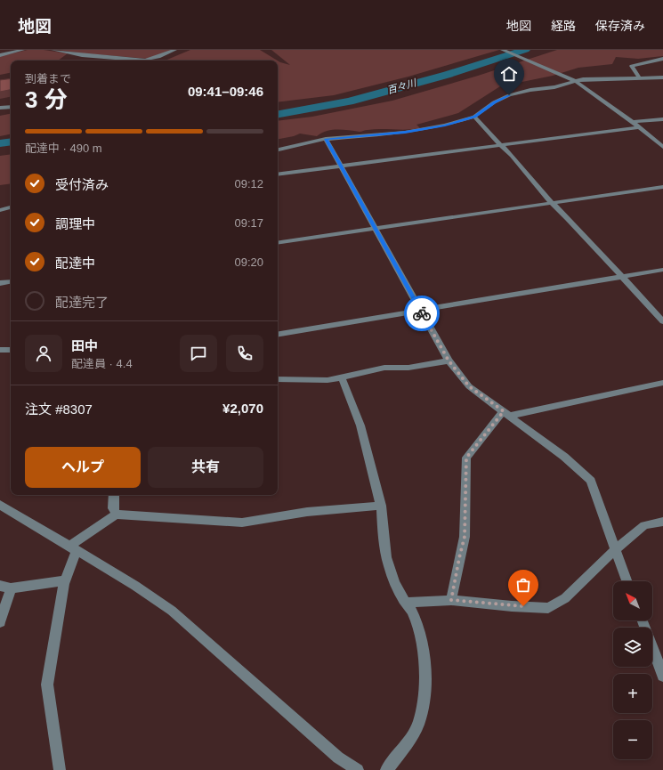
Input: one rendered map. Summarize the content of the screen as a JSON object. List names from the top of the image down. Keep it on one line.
{"water":["百々川"],"north":"top left","page":{"header":"地図","nav":["地図","経路","保存済み"],"heading":["3 分","到着まで","09:41–09:46"],"panel":["田中","配達員 · 4.4","注文 #8307","¥2,070"],"bar":"配達中 · 490 m","list":[["受付済み","09:12"],["調理中","09:17"],["配達中","09:20"],"配達完了"],"buttons":["ヘルプ","共有"],"map_buttons":["+","−"]}}
